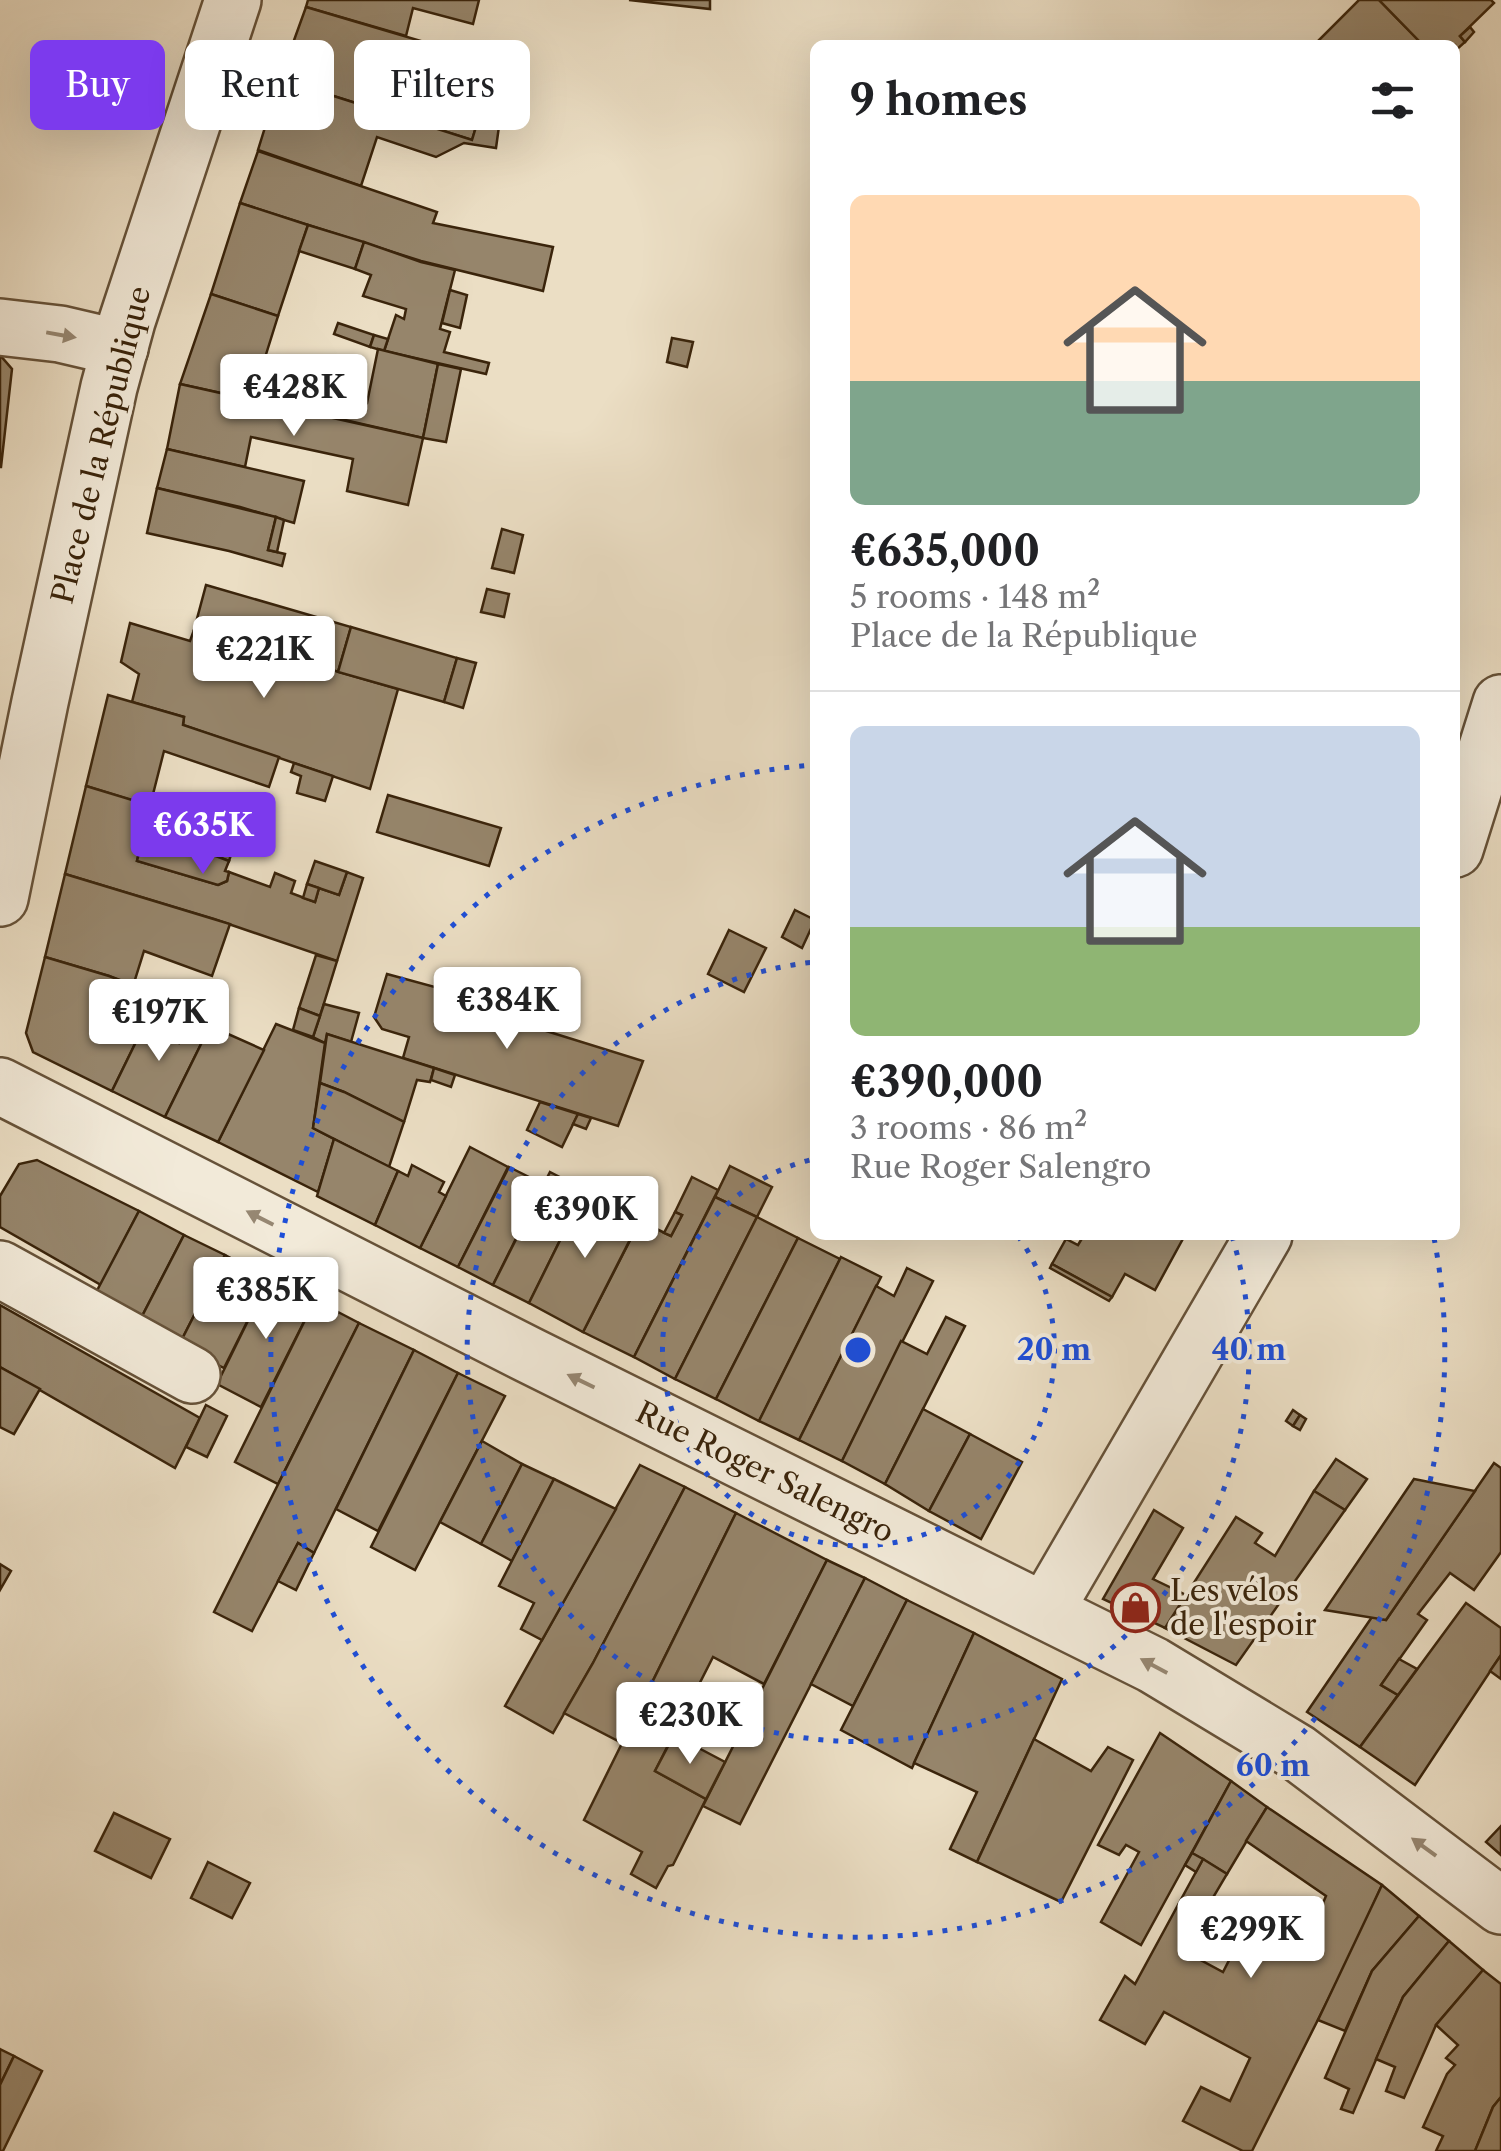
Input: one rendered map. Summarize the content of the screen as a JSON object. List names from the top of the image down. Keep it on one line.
{"streets":{"street":["Place de la République","Rue Roger Salengro"]},"one_way":["Rue Roger Salengro"],"places":{"shop":["Les vélos de l'espoir"]},"page":{"chip":["Buy","Rent","Filters"],"heading":"9 homes","list":[{"name":"€635,000","note":"5 rooms · 148 m² · Place de la République"},{"name":"€390,000","note":"3 rooms · 86 m² · Rue Roger Salengro"}],"price":["€428K","€221K","€635K","€384K","€197K","€390K","€385K","€230K","€299K"]},"rings":["20 m","40 m","60 m"]}
